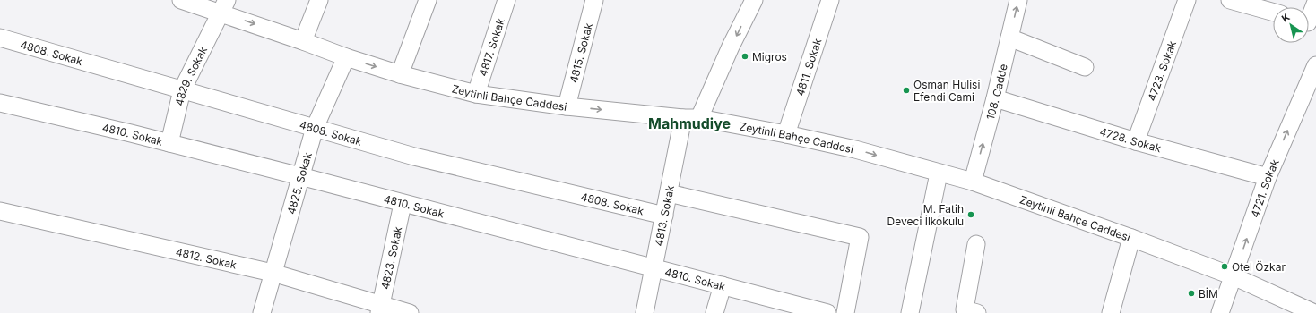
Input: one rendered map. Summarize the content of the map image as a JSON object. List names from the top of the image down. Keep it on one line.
{"streets":{"street":["4817. Sokak","4808. Sokak","4815. Sokak","4811. Sokak","4723. Sokak","4829. Sokak","108. Cadde","Zeytinli Bahçe Caddesi","4810. Sokak","4728. Sokak","4825. Sokak","4721. Sokak","4813. Sokak","4812. Sokak","4823. Sokak"]},"crossings":[["4817. Sokak","Zeytinli Bahçe Caddesi"],["4808. Sokak","4829. Sokak"],["4808. Sokak","4825. Sokak"],["4808. Sokak","4813. Sokak"],["4815. Sokak","Zeytinli Bahçe Caddesi"],["4811. Sokak","Zeytinli Bahçe Caddesi"],["4723. Sokak","4728. Sokak"],["4829. Sokak","Zeytinli Bahçe Caddesi"],["4829. Sokak","4810. Sokak"],["108. Cadde","Zeytinli Bahçe Caddesi"],["108. Cadde","4728. Sokak"],["Zeytinli Bahçe Caddesi","4825. Sokak"],["Zeytinli Bahçe Caddesi","4721. Sokak"],["Zeytinli Bahçe Caddesi","4813. Sokak"],["4810. Sokak","4825. Sokak"],["4810. Sokak","4813. Sokak"],["4810. Sokak","4823. Sokak"],["4728. Sokak","4721. Sokak"],["4825. Sokak","4812. Sokak"],["4812. Sokak","4823. Sokak"]],"one_way":["108. Cadde","Zeytinli Bahçe Caddesi","4721. Sokak","4813. Sokak"],"districts":["Mahmudiye"],"places":["Migros","Osman Hulisi Efendi Cami","M. Fatih Deveci İlkokulu","Otel Özkar","BİM"],"north":"top left"}
